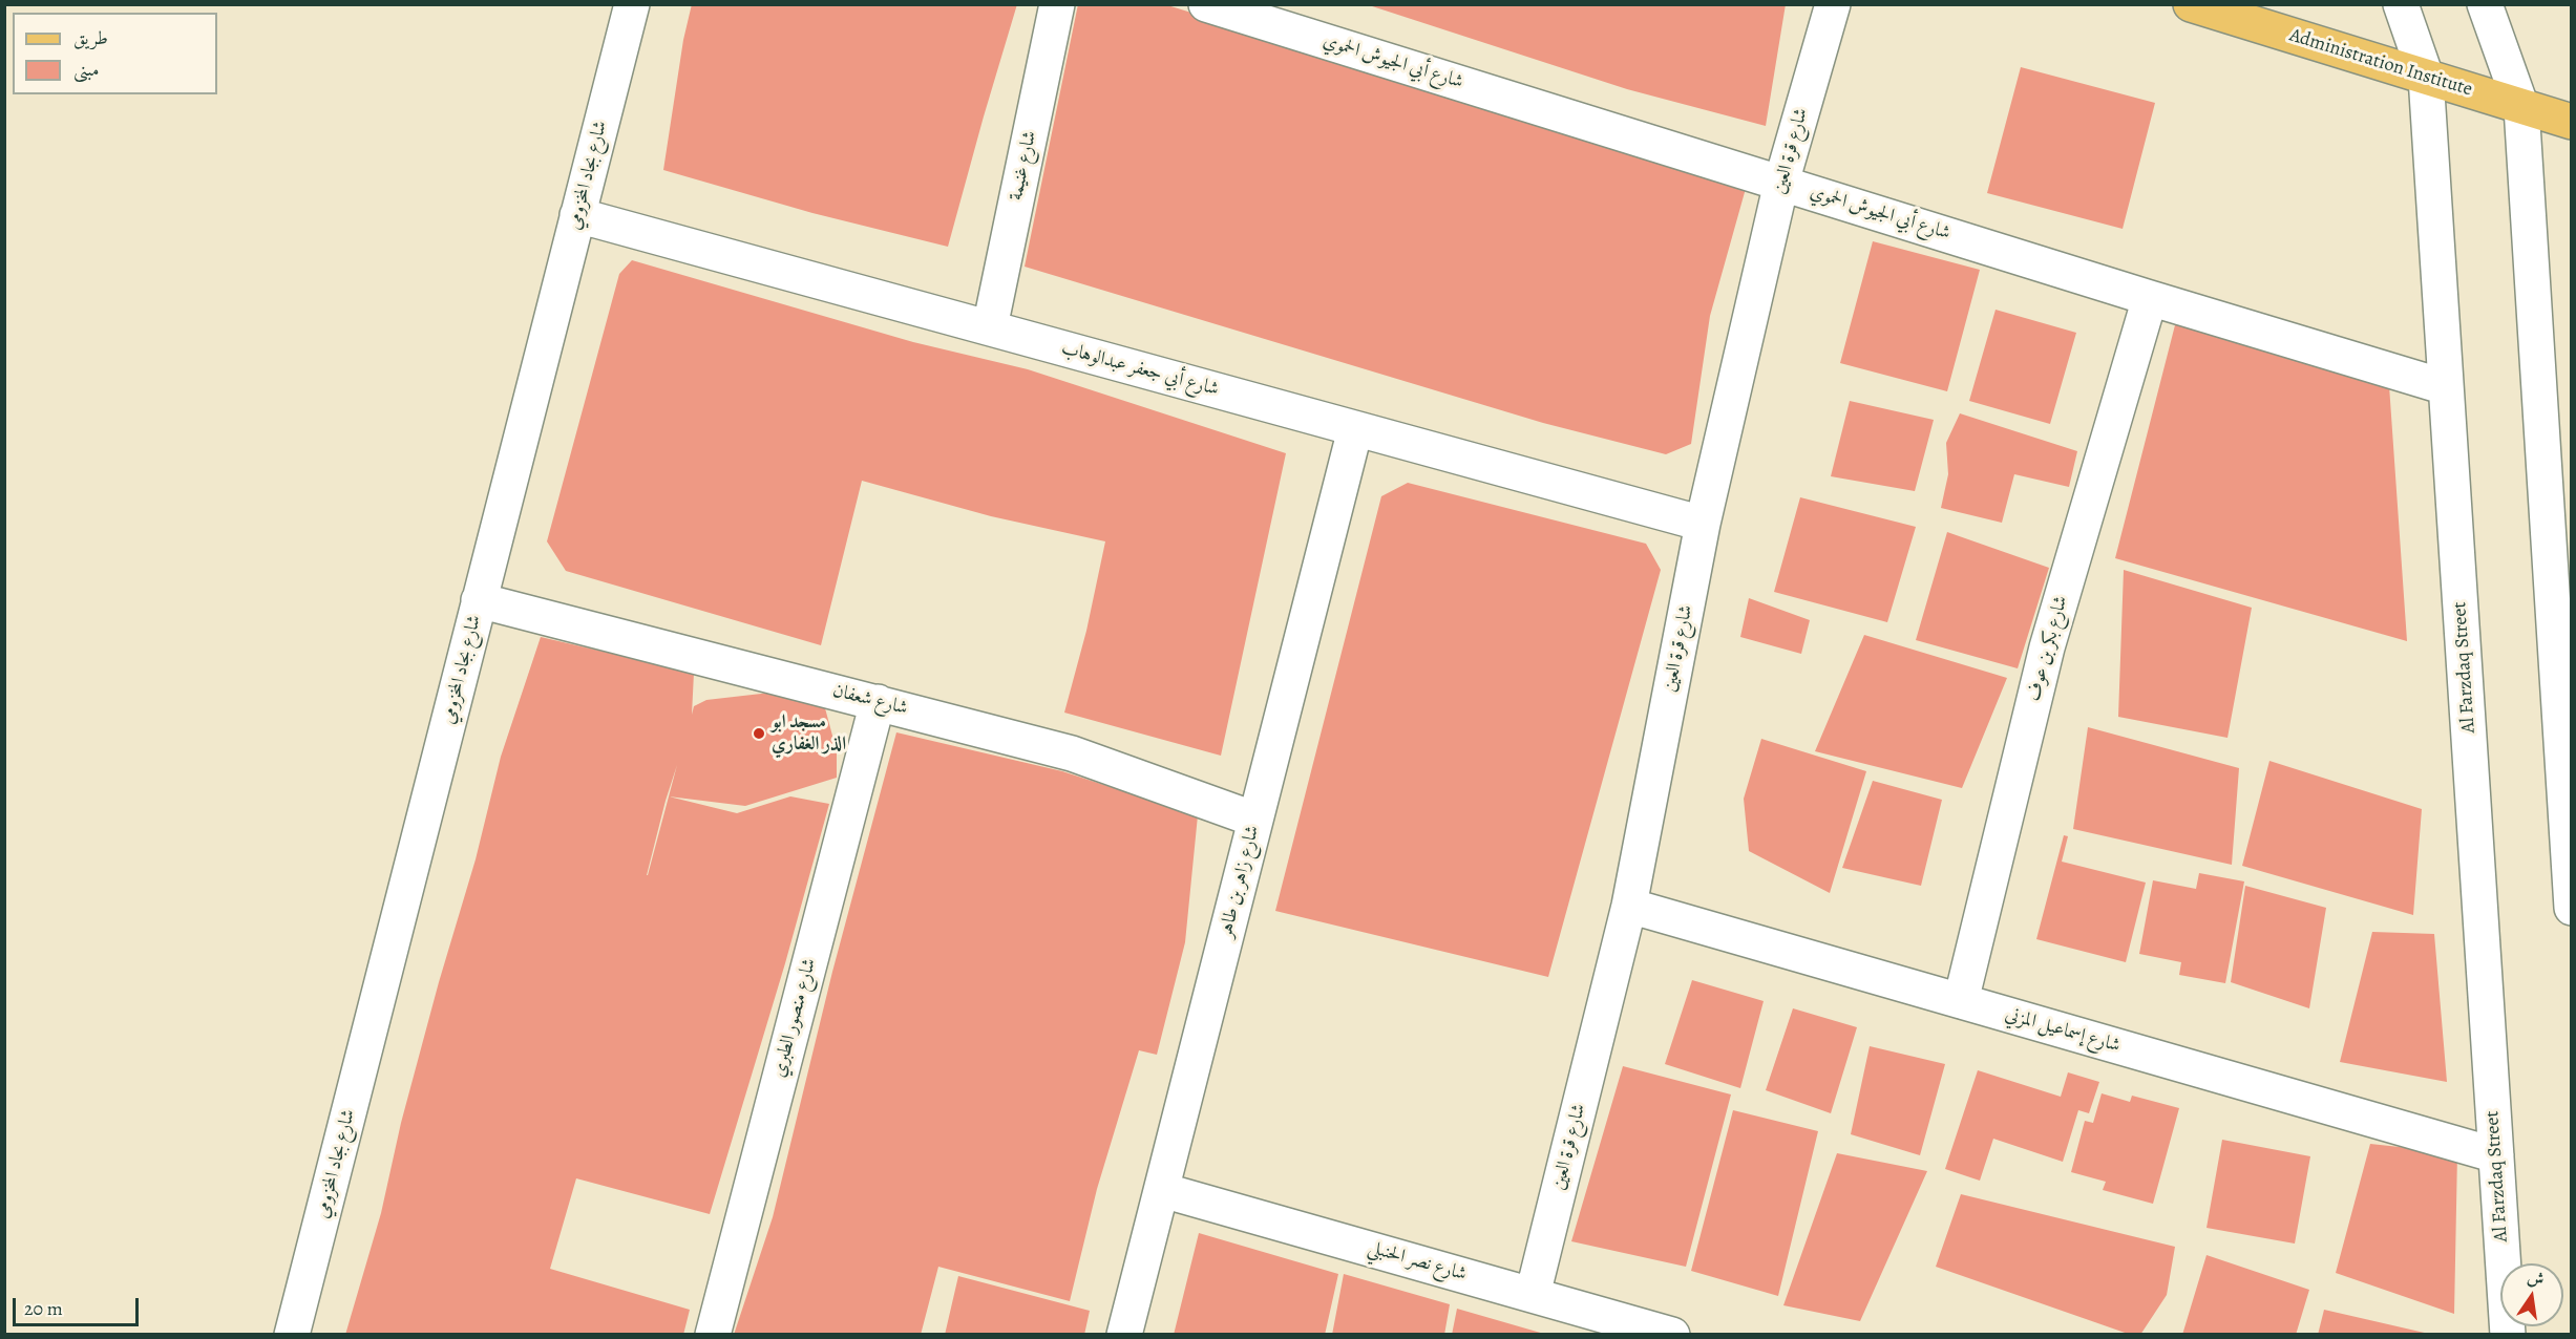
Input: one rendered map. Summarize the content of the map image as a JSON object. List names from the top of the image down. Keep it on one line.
{"streets":{"main road":["Administration Institute"],"street":["شارع أبي الجيوش الحموي","شارع قرة العين","شارع غنيمة","شارع بجاد المخزومي","شارع أبي جعفر عبدالوهاب","شارع بكر بن عوف","Al Farzdaq Street","شارع شعفان","شارع زاهر بن طاهر","شارع منصور الطبري","شارع إسماعيل المزني","شارع نصر الحنبلي"]},"crossings":[["شارع أبي الجيوش الحموي","شارع قرة العين"],["شارع أبي الجيوش الحموي","شارع بكر بن عوف"],["شارع أبي الجيوش الحموي","Al Farzdaq Street"],["Administration Institute","Al Farzdaq Street"],["شارع قرة العين","شارع أبي جعفر عبدالوهاب"],["شارع قرة العين","شارع إسماعيل المزني"],["شارع قرة العين","شارع نصر الحنبلي"],["شارع غنيمة","شارع أبي جعفر عبدالوهاب"],["شارع بجاد المخزومي","شارع أبي جعفر عبدالوهاب"],["شارع بجاد المخزومي","شارع شعفان"],["شارع أبي جعفر عبدالوهاب","شارع زاهر بن طاهر"],["شارع بكر بن عوف","شارع إسماعيل المزني"],["Al Farzdaq Street","شارع إسماعيل المزني"],["شارع شعفان","شارع زاهر بن طاهر"],["شارع شعفان","شارع منصور الطبري"],["شارع زاهر بن طاهر","شارع نصر الحنبلي"]],"places":["مسجد ابو الذر الغفاري"],"legend":["طريق","مبنى"],"scale_bar":"20 m","north":"top"}
